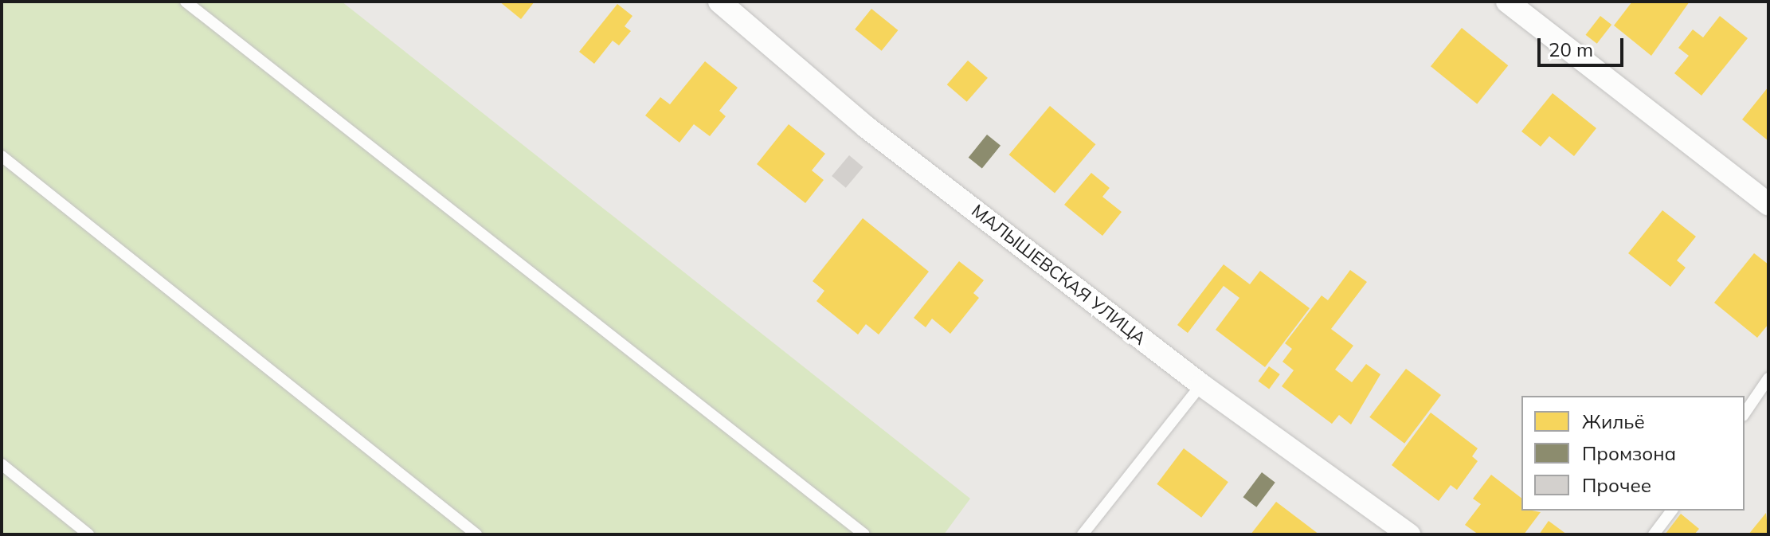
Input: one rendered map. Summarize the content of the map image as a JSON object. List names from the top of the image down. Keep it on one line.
{"streets":{"street":["МАЛЫШЕВСКАЯ УЛИЦА"]},"legend":["Жильё","Промзона","Прочее"],"scale_bar":"20 m"}
